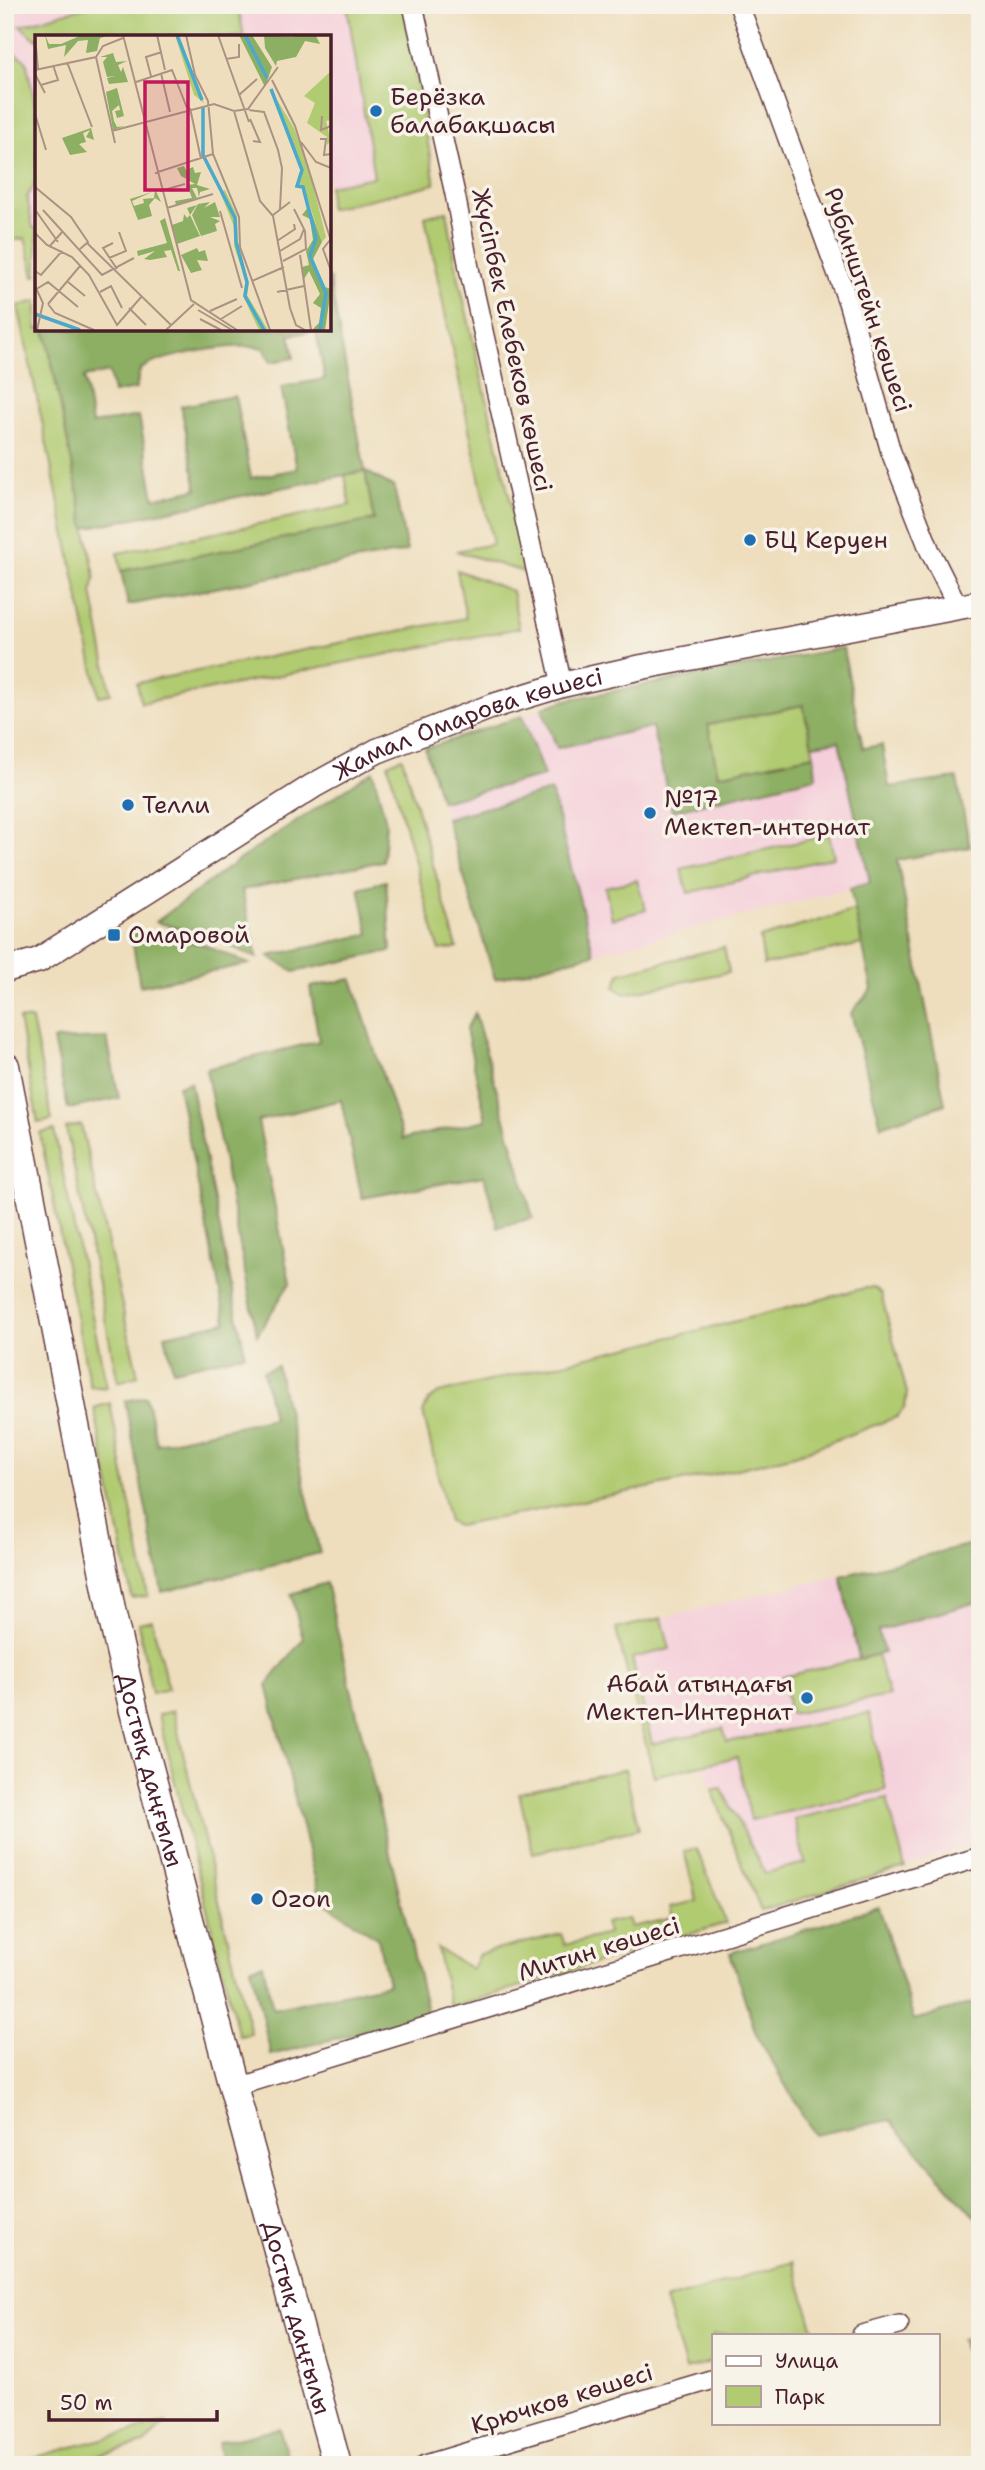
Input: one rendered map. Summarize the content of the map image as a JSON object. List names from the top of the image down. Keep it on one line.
{"streets":{"main road":["Достық даңғылы"],"street":["Рубинштейн көшесі","Жүсіпбек Елебеков көшесі","Жамал Омарова көшесі","Митин көшесі","Крючков көшесі"]},"crossings":[["Рубинштейн көшесі","Жамал Омарова көшесі"],["Жүсіпбек Елебеков көшесі","Жамал Омарова көшесі"],["Достық даңғылы","Митин көшесі"]],"places":{"other":["Берёзка балабақшасы","БЦ Керуен","Телли","№17 Мектеп-интернат","Абай атындағы Мектеп-Интернат","Ozon"],"transit":["Омаровой"]},"legend":["Улица","Парк"],"scale_bar":"50 m"}
